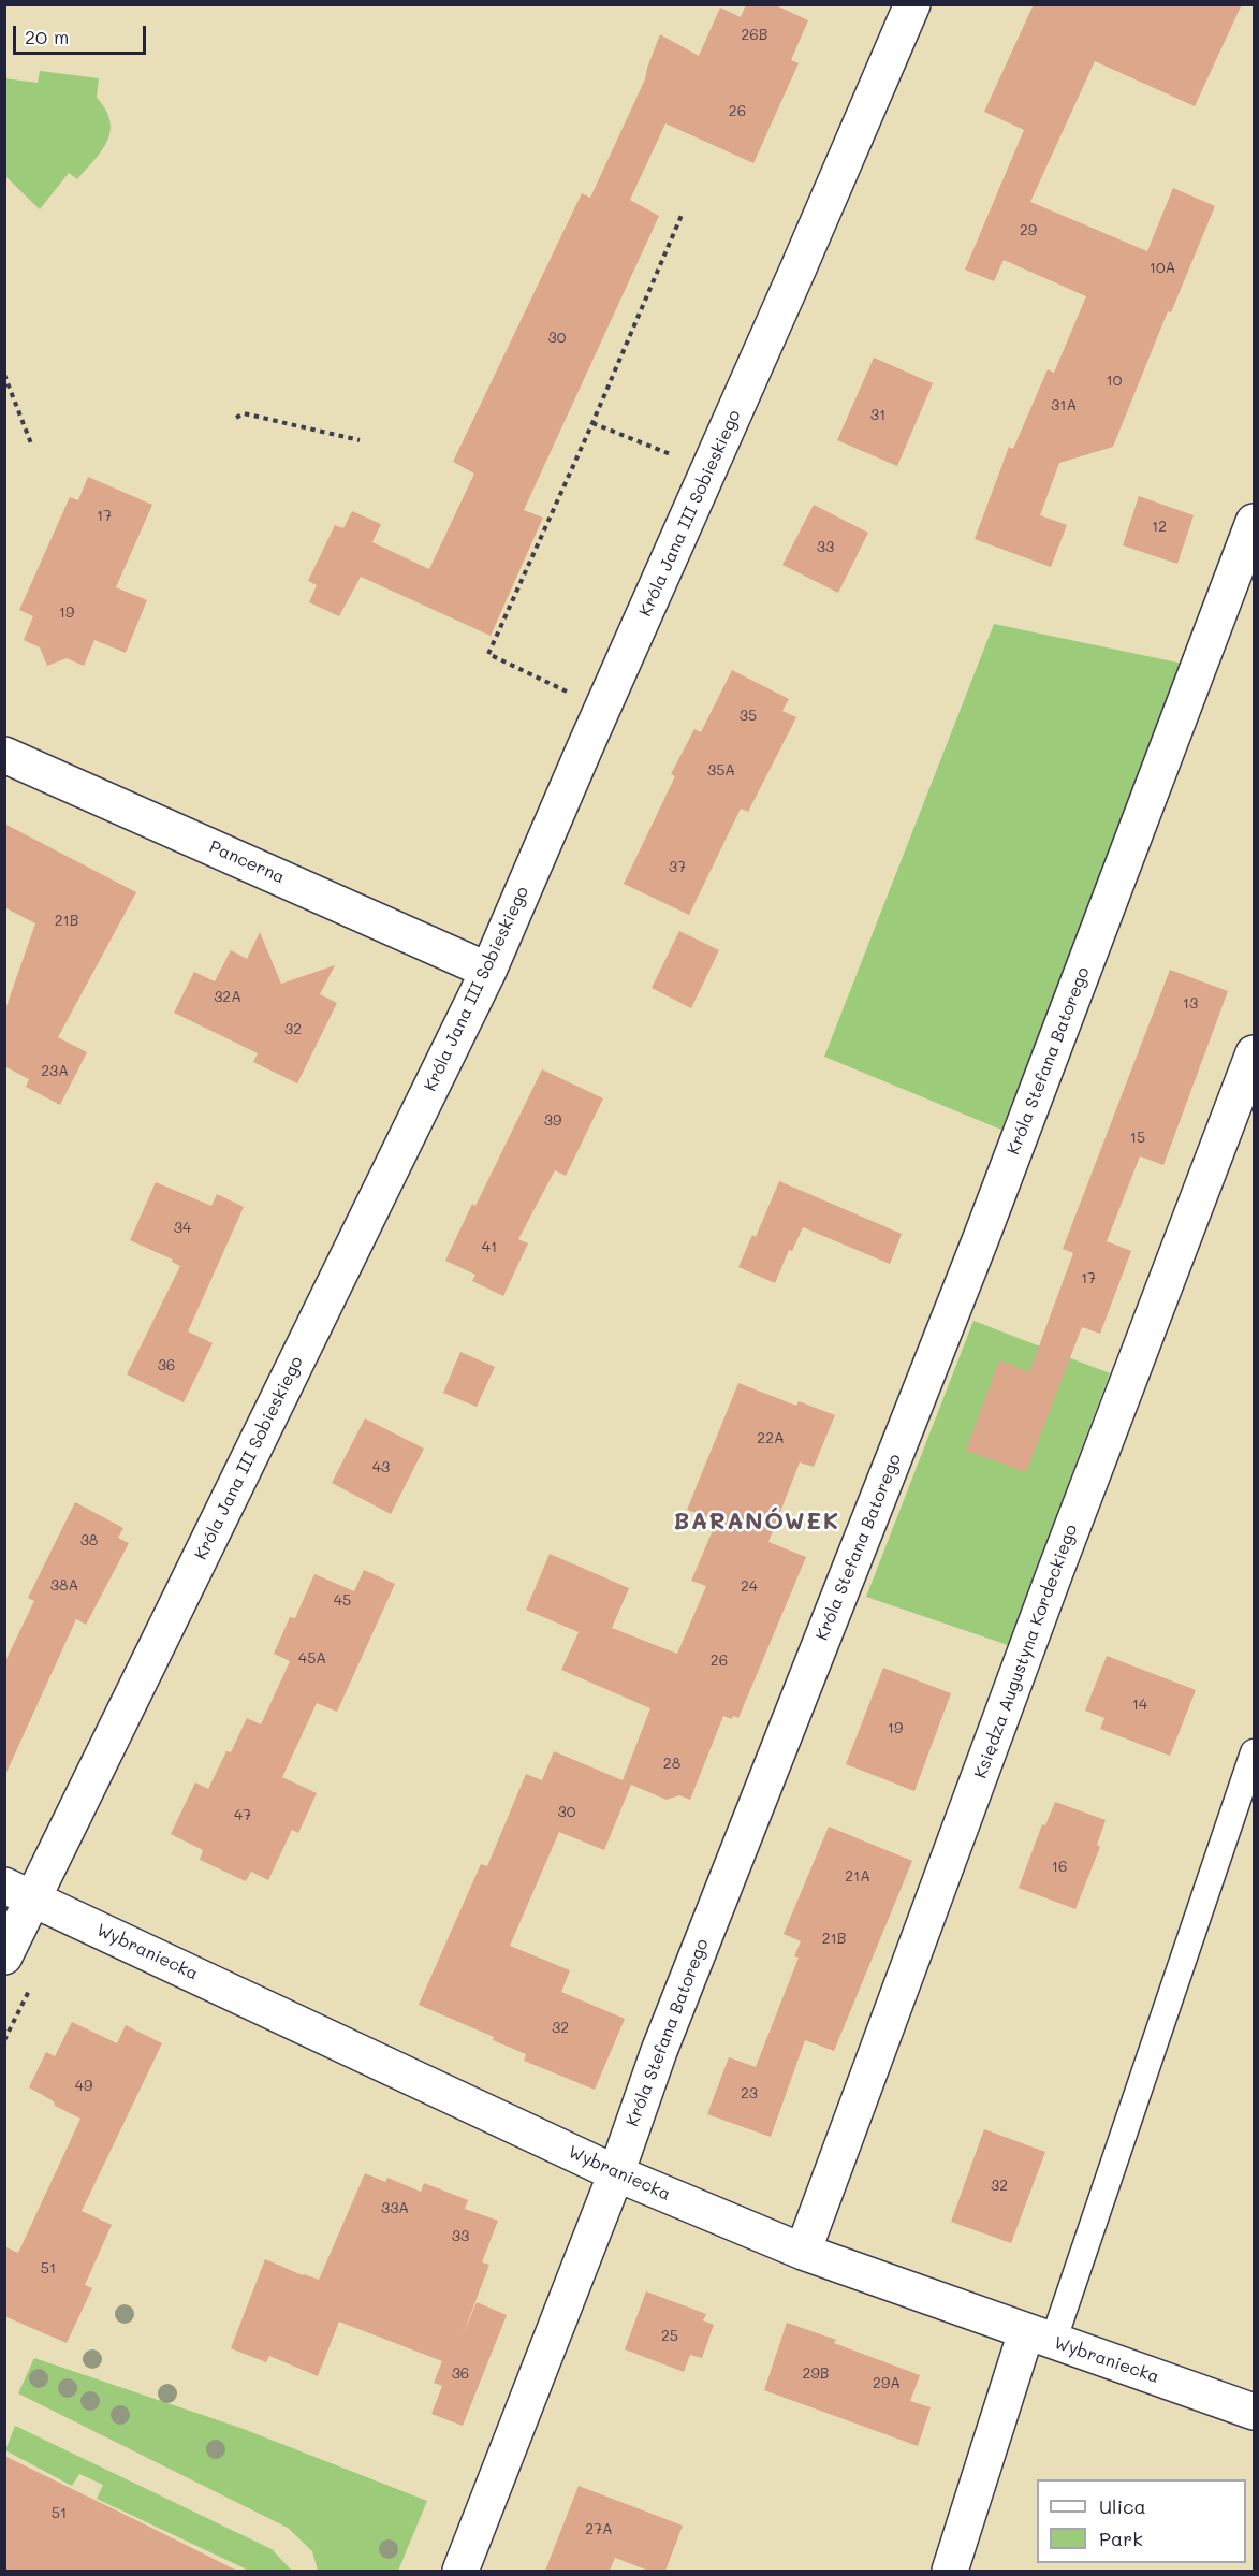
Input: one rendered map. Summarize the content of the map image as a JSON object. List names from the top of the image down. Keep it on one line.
{"streets":{"street":["Króla Jana III Sobieskiego","Pancerna","Króla Stefana Batorego","Księdza Augustyna Kordeckiego","Wybraniecka"]},"crossings":[["Króla Jana III Sobieskiego","Pancerna"],["Króla Jana III Sobieskiego","Wybraniecka"],["Króla Stefana Batorego","Wybraniecka"],["Księdza Augustyna Kordeckiego","Wybraniecka"]],"districts":["BARANÓWEK"],"house_numbers":["26B","26","29","10A","30","10","31A","31","17","12","33","19","35","35A","37","21B","32A","13","32","23A","39","15","34","41","17","36","22A","43","38","38A","24","45","45A","26","14","19","28","30","47","16","21A","21B","32","49","23","32","33A","33","51","25","36","29B","29A","51","27A"],"legend":["Ulica","Park"],"scale_bar":"20 m"}
